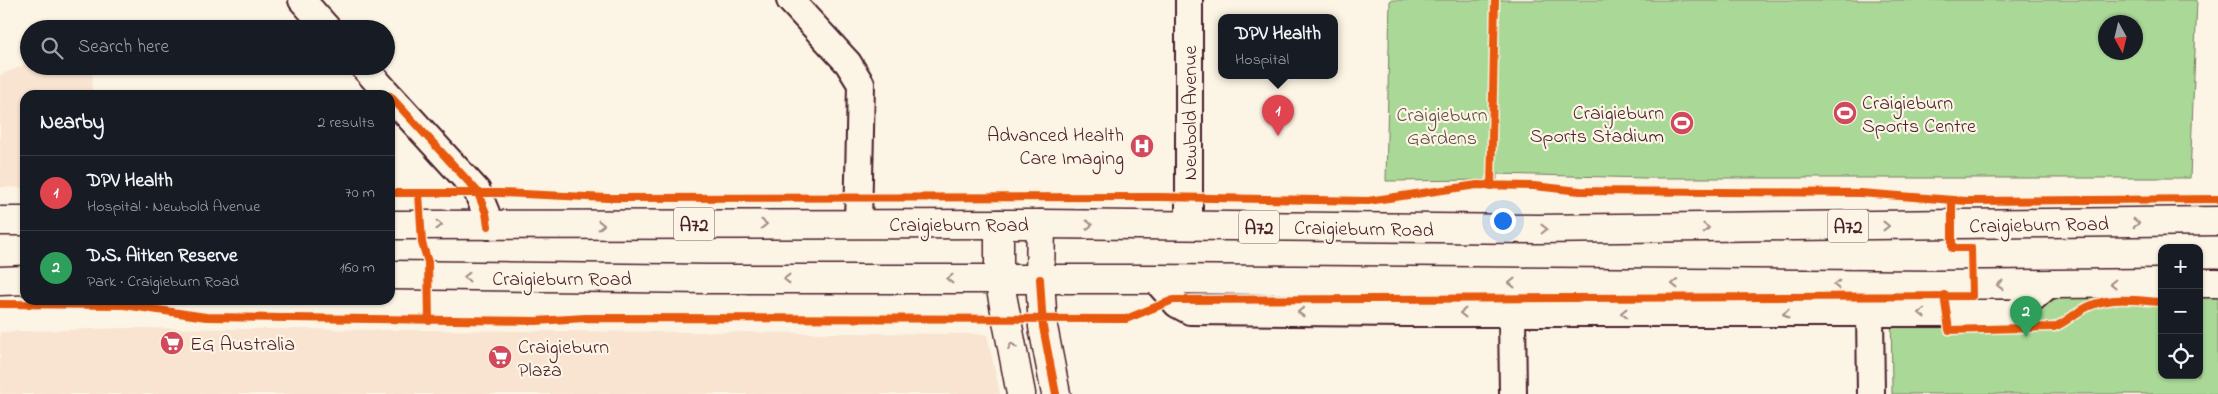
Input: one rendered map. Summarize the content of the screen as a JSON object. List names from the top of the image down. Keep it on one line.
{"streets":{"main road":["A72","Craigieburn Road"],"street":["Newbold Avenue"]},"crossings":[["Newbold Avenue","Craigieburn Road"]],"parks":["Craigieburn Gardens"],"places":{"sports":["Craigieburn Sports Centre","Craigieburn Sports Stadium"],"hospital":["Advanced Health Care Imaging"],"supermarket":["EG Australia","Craigieburn Plaza"]},"north":"bottom","page":{"popup":["DPV Health","Hospital"],"search":"Search here","heading":["Nearby","2 results"],"pins":["1","2"],"list":[{"mark":"1","name":"DPV Health","note":"Hospital · Newbold Avenue","value":"70 m"},{"mark":"2","name":"D.S. Aitken Reserve","note":"Park · Craigieburn Road","value":"160 m"}],"map_buttons":["+","−"]}}
